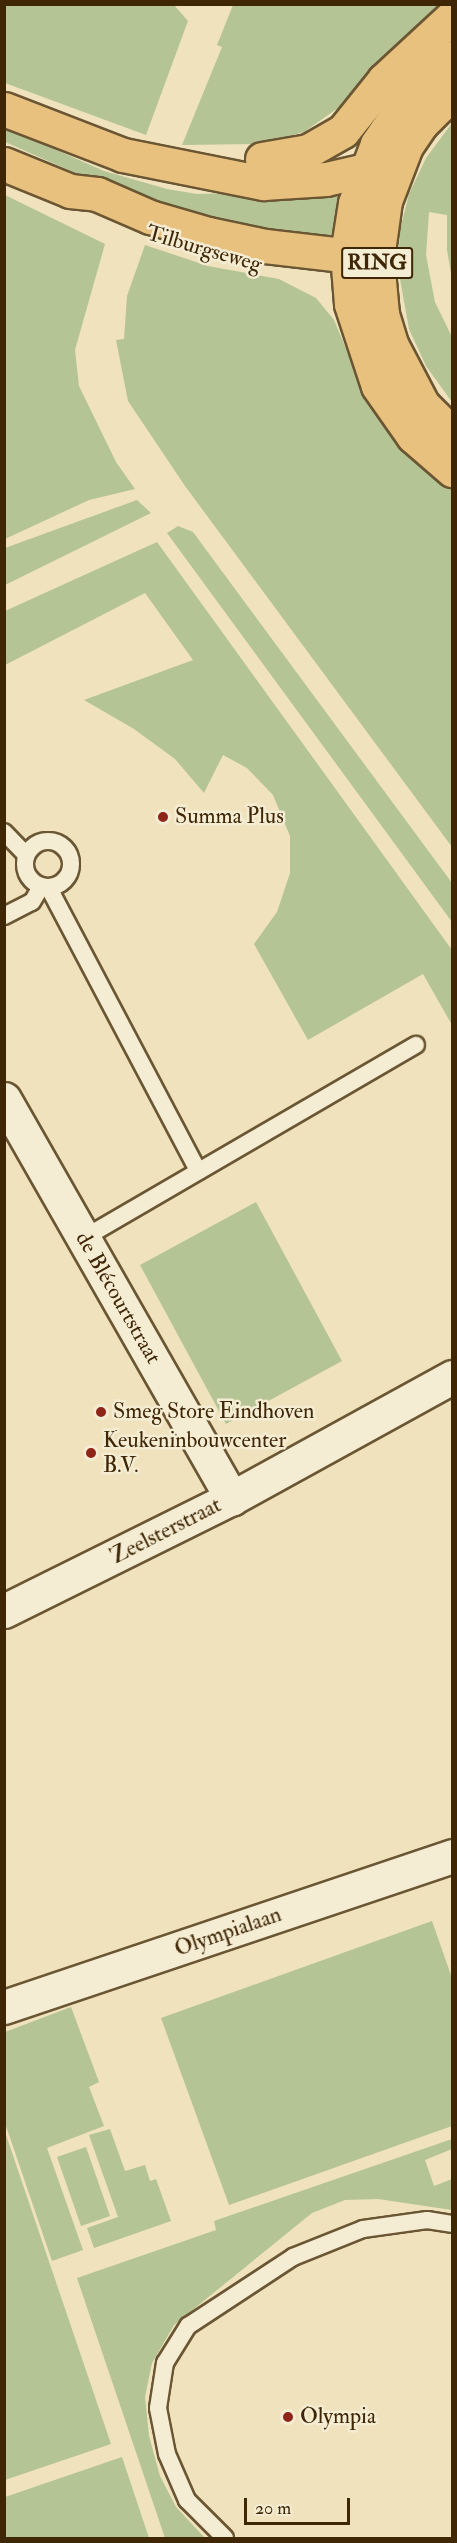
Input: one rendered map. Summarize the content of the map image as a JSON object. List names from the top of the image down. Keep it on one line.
{"streets":{"main road":["Tilburgseweg","RING"],"street":["de Blécourtstraat","Zeelsterstraat","Olympialaan"]},"crossings":[["Tilburgseweg","RING"],["de Blécourtstraat","Zeelsterstraat"]],"places":["Summa Plus","Smeg Store Eindhoven","Keukeninbouwcenter B.V.","Olympia"],"scale_bar":"20 m"}
